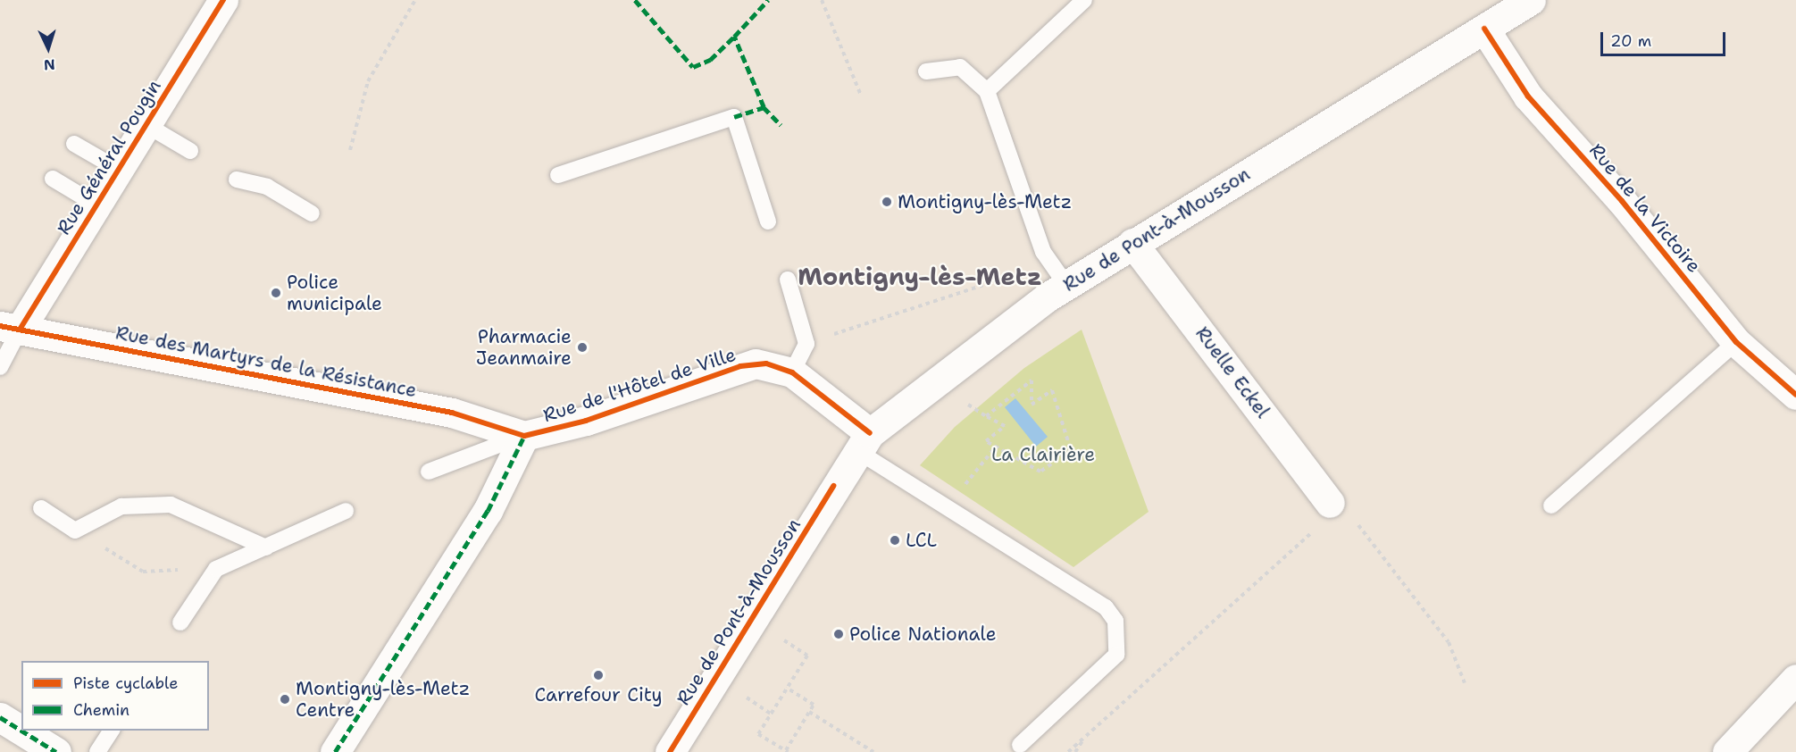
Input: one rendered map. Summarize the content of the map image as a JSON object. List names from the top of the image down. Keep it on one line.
{"streets":{"street":["Rue Général Pougin","Rue de la Victoire","Rue de Pont-à-Mousson","Rue des Martyrs de la Résistance","Ruelle Eckel","Rue de l'Hôtel de Ville"]},"crossings":[["Rue Général Pougin","Rue des Martyrs de la Résistance"],["Rue de la Victoire","Rue de Pont-à-Mousson"],["Rue de Pont-à-Mousson","Ruelle Eckel"],["Rue de Pont-à-Mousson","Rue de l'Hôtel de Ville"],["Rue des Martyrs de la Résistance","Rue de l'Hôtel de Ville"]],"districts":["Montigny-lès-Metz"],"parks":["La Clairière"],"places":["Montigny-lès-Metz","Police municipale","Pharmacie Jeanmaire","LCL","Police Nationale","Carrefour City","Montigny-lès-Metz Centre"],"legend":["Piste cyclable","Chemin"],"scale_bar":"20 m","north":"bottom"}
